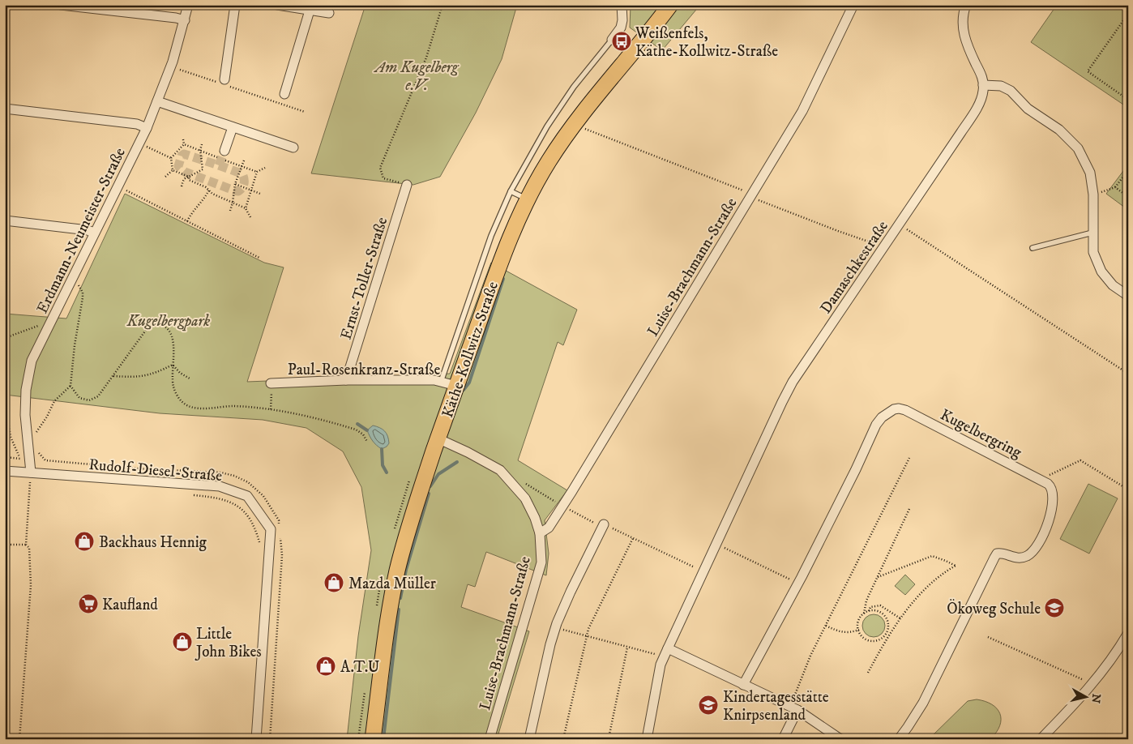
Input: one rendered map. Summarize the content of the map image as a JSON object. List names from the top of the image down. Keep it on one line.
{"streets":{"main road":["Käthe-Kollwitz-Straße"],"street":["Erdmann-Neumeister-Straße","Luise-Brachmann-Straße","Damaschkestraße","Ernst-Toller-Straße","Paul-Rosenkranz-Straße","Kugelbergring","Rudolf-Diesel-Straße"]},"crossings":[["Erdmann-Neumeister-Straße","Rudolf-Diesel-Straße"],["Luise-Brachmann-Straße","Käthe-Kollwitz-Straße"],["Ernst-Toller-Straße","Paul-Rosenkranz-Straße"],["Käthe-Kollwitz-Straße","Paul-Rosenkranz-Straße"]],"parks":["Am Kugelberg e.V.","Kugelbergpark"],"places":{"bus stop":["Weißenfels, Käthe-Kollwitz-Straße"],"shop":["Backhaus Hennig","Mazda Müller","Little John Bikes","A.T.U"],"supermarket":["Kaufland"],"school or university":["Ökoweg Schule","Kindertagesstätte Knirpsenland"]},"north":"right"}
